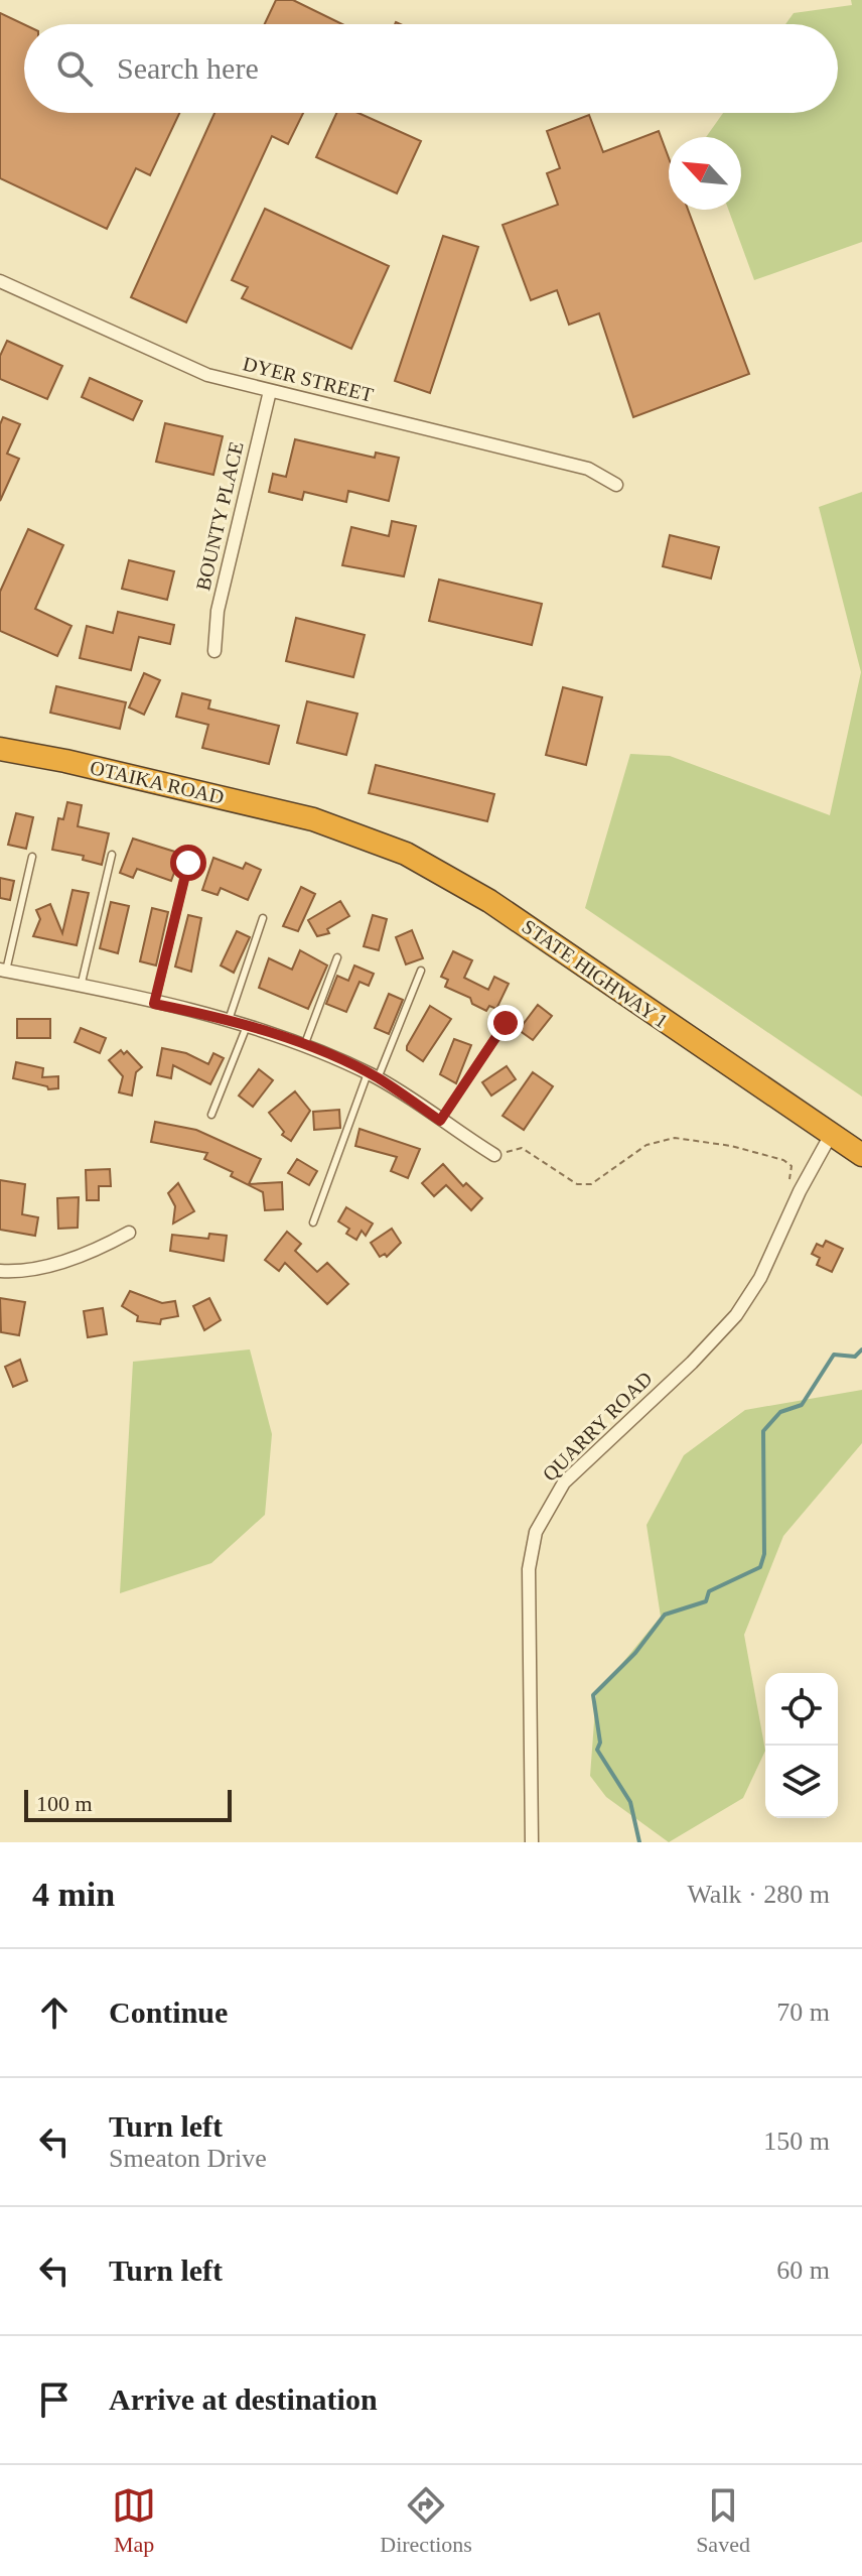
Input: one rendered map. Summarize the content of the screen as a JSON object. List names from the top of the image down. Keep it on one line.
{"streets":{"highway":["OTAIKA ROAD","STATE HIGHWAY 1"],"street":["DYER STREET","BOUNTY PLACE","QUARRY ROAD"]},"crossings":[["DYER STREET","BOUNTY PLACE"],["OTAIKA ROAD","STATE HIGHWAY 1"],["STATE HIGHWAY 1","QUARRY ROAD"]],"scale_bar":"100 m","north":"top left","page":{"search":"Search here","scale":"100 m","heading":["4 min","Walk · 280 m"],"list":[["Continue","70 m"],["Turn left","Smeaton Drive","150 m"],["Turn left","60 m"],"Arrive at destination"],"nav":["Map","Directions","Saved"]}}
